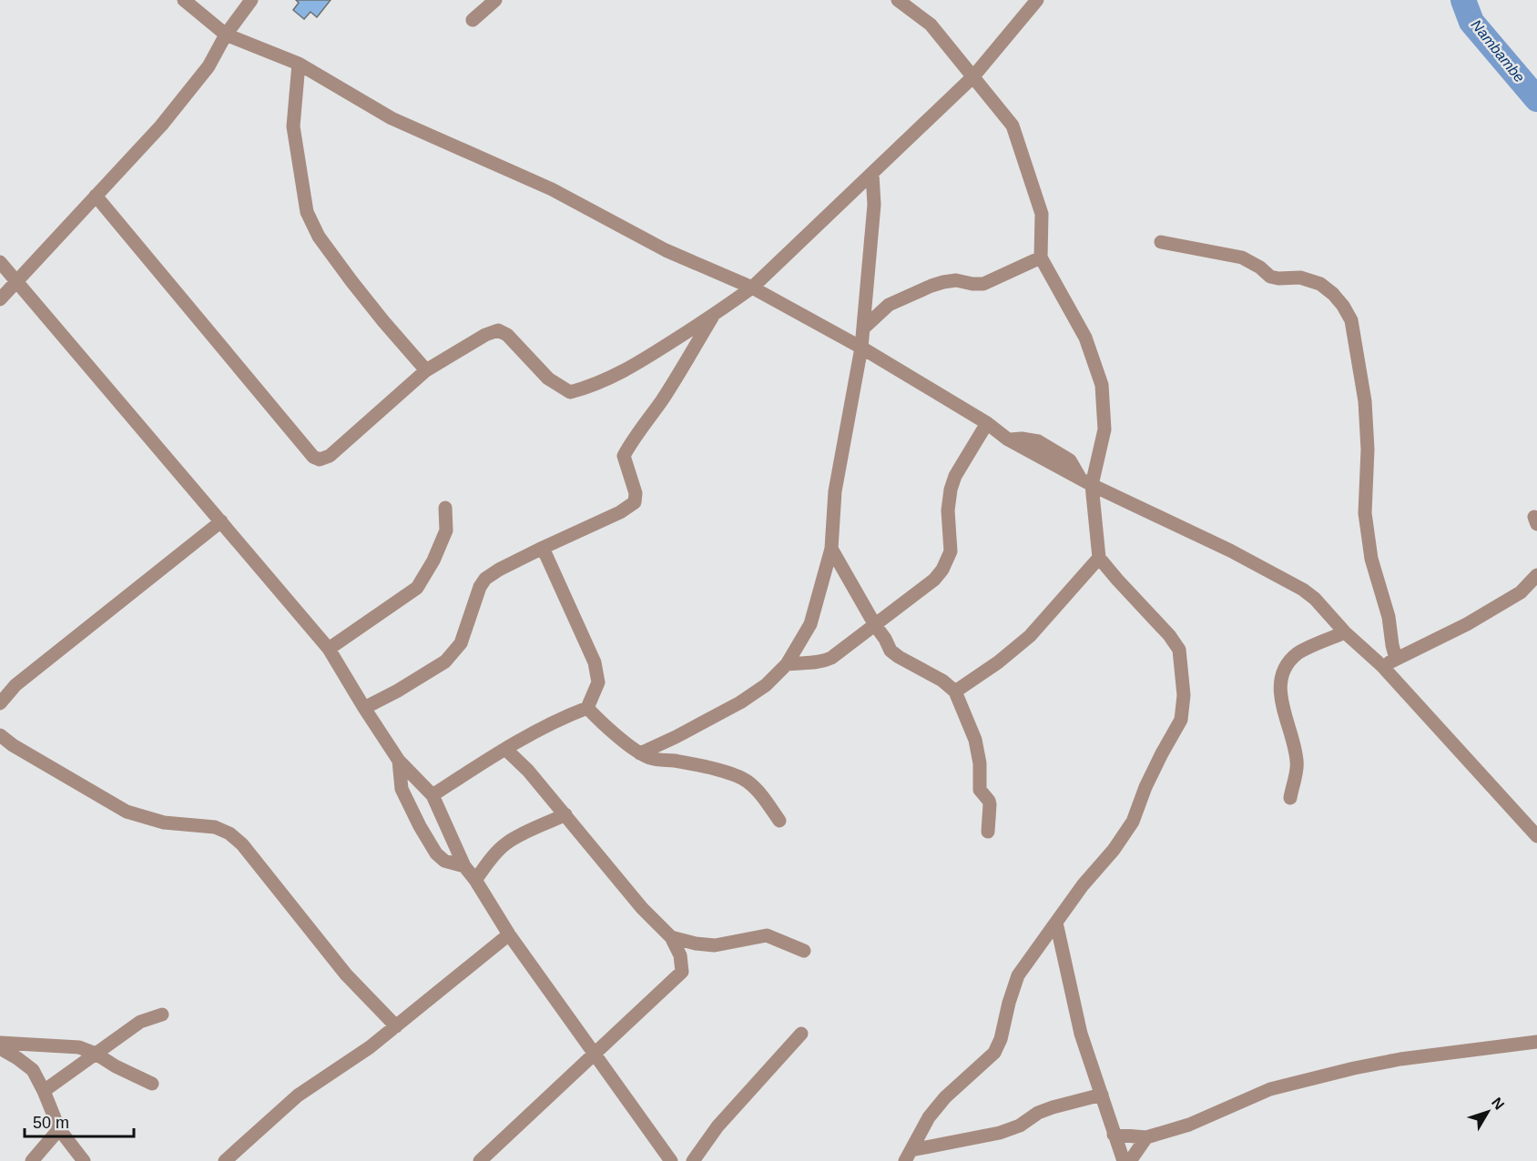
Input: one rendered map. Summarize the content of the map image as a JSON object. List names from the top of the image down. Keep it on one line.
{"water":["Nambambe"],"scale_bar":"50 m","north":"top right"}
